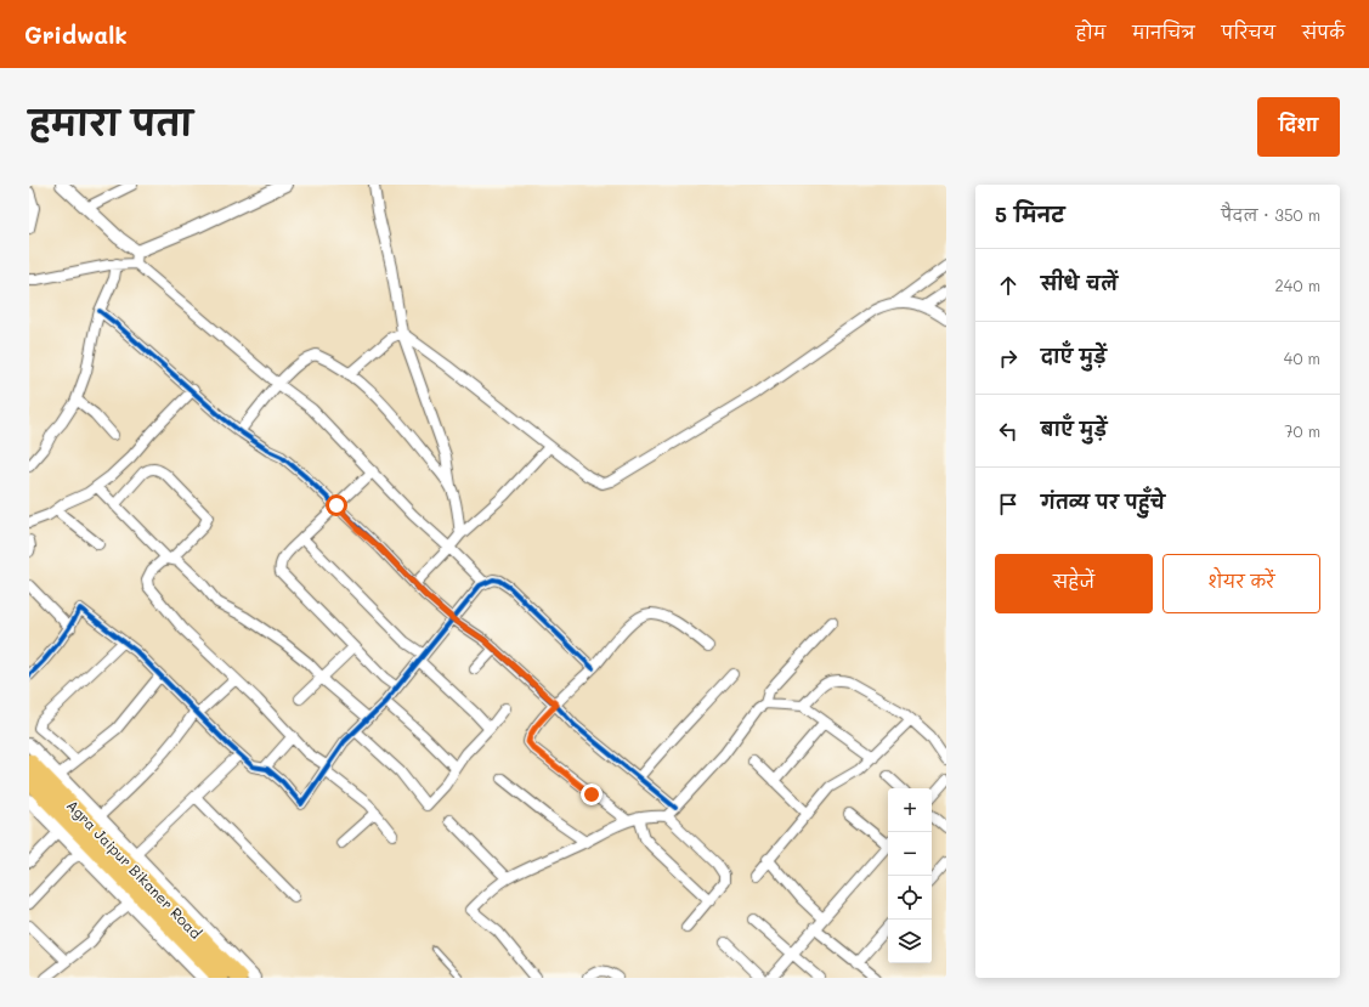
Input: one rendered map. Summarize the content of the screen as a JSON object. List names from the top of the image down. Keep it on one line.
{"streets":{"highway":["Agra Jaipur Bikaner Road"]},"page":{"header":"Gridwalk","nav":["होम","मानचित्र","परिचय","संपर्क"],"title":"हमारा पता","buttons":["दिशा",["सहेजें","शेयर करें"]],"heading":["5 मिनट","पैदल · 350 m"],"list":[["सीधे चलें","240 m"],["दाएँ मुड़ें","40 m"],["बाएँ मुड़ें","70 m"],"गंतव्य पर पहुँचे"],"map_buttons":["+","−"]}}
